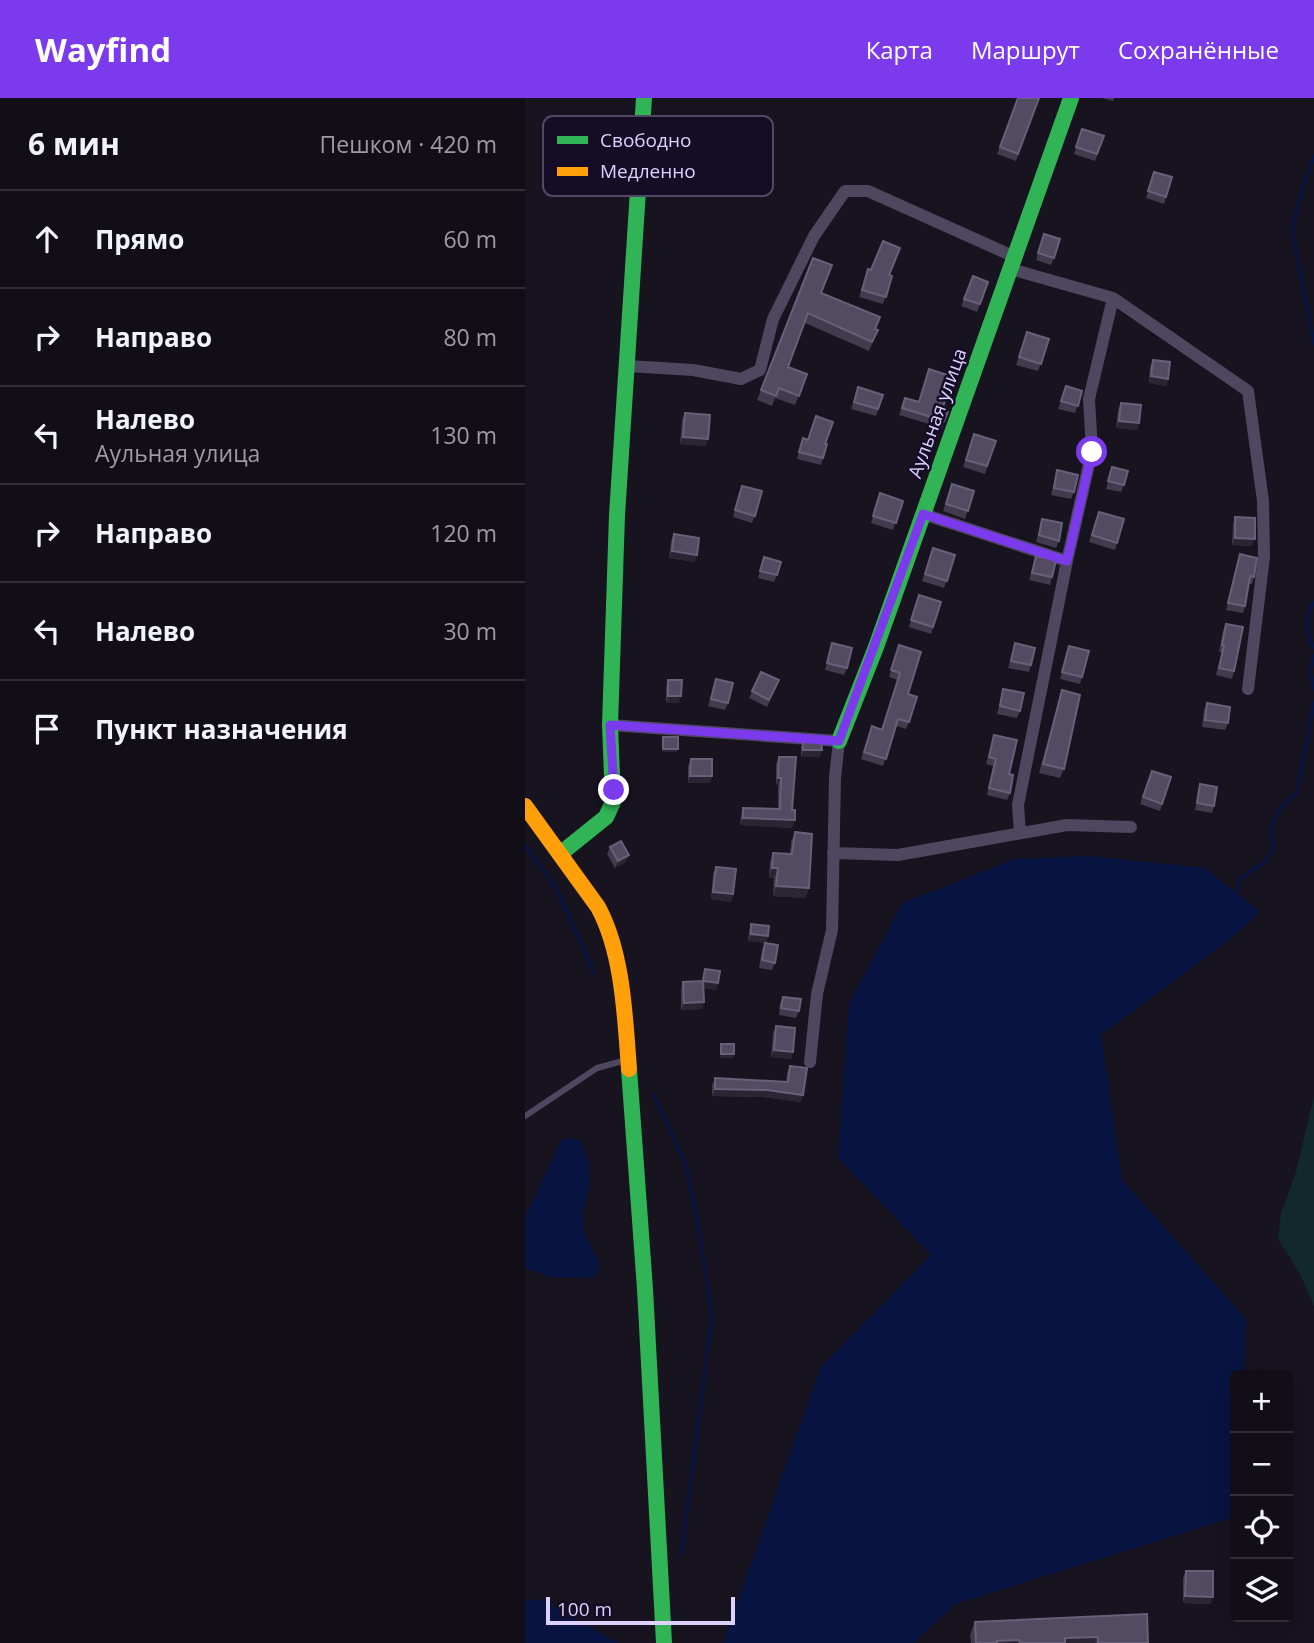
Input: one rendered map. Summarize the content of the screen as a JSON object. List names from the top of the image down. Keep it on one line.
{"streets":{"street":["Аульная улица"]},"legend":["Свободно","Медленно"],"scale_bar":"100 m","page":{"header":"Wayfind","nav":["Карта","Маршрут","Сохранённые"],"heading":["6 мин","Пешком · 420 m"],"list":[["Прямо","60 m"],["Направо","80 m"],["Налево","Аульная улица","130 m"],["Направо","120 m"],["Налево","30 m"],"Пункт назначения"],"map_buttons":["+","−"],"scale":"100 m"}}
